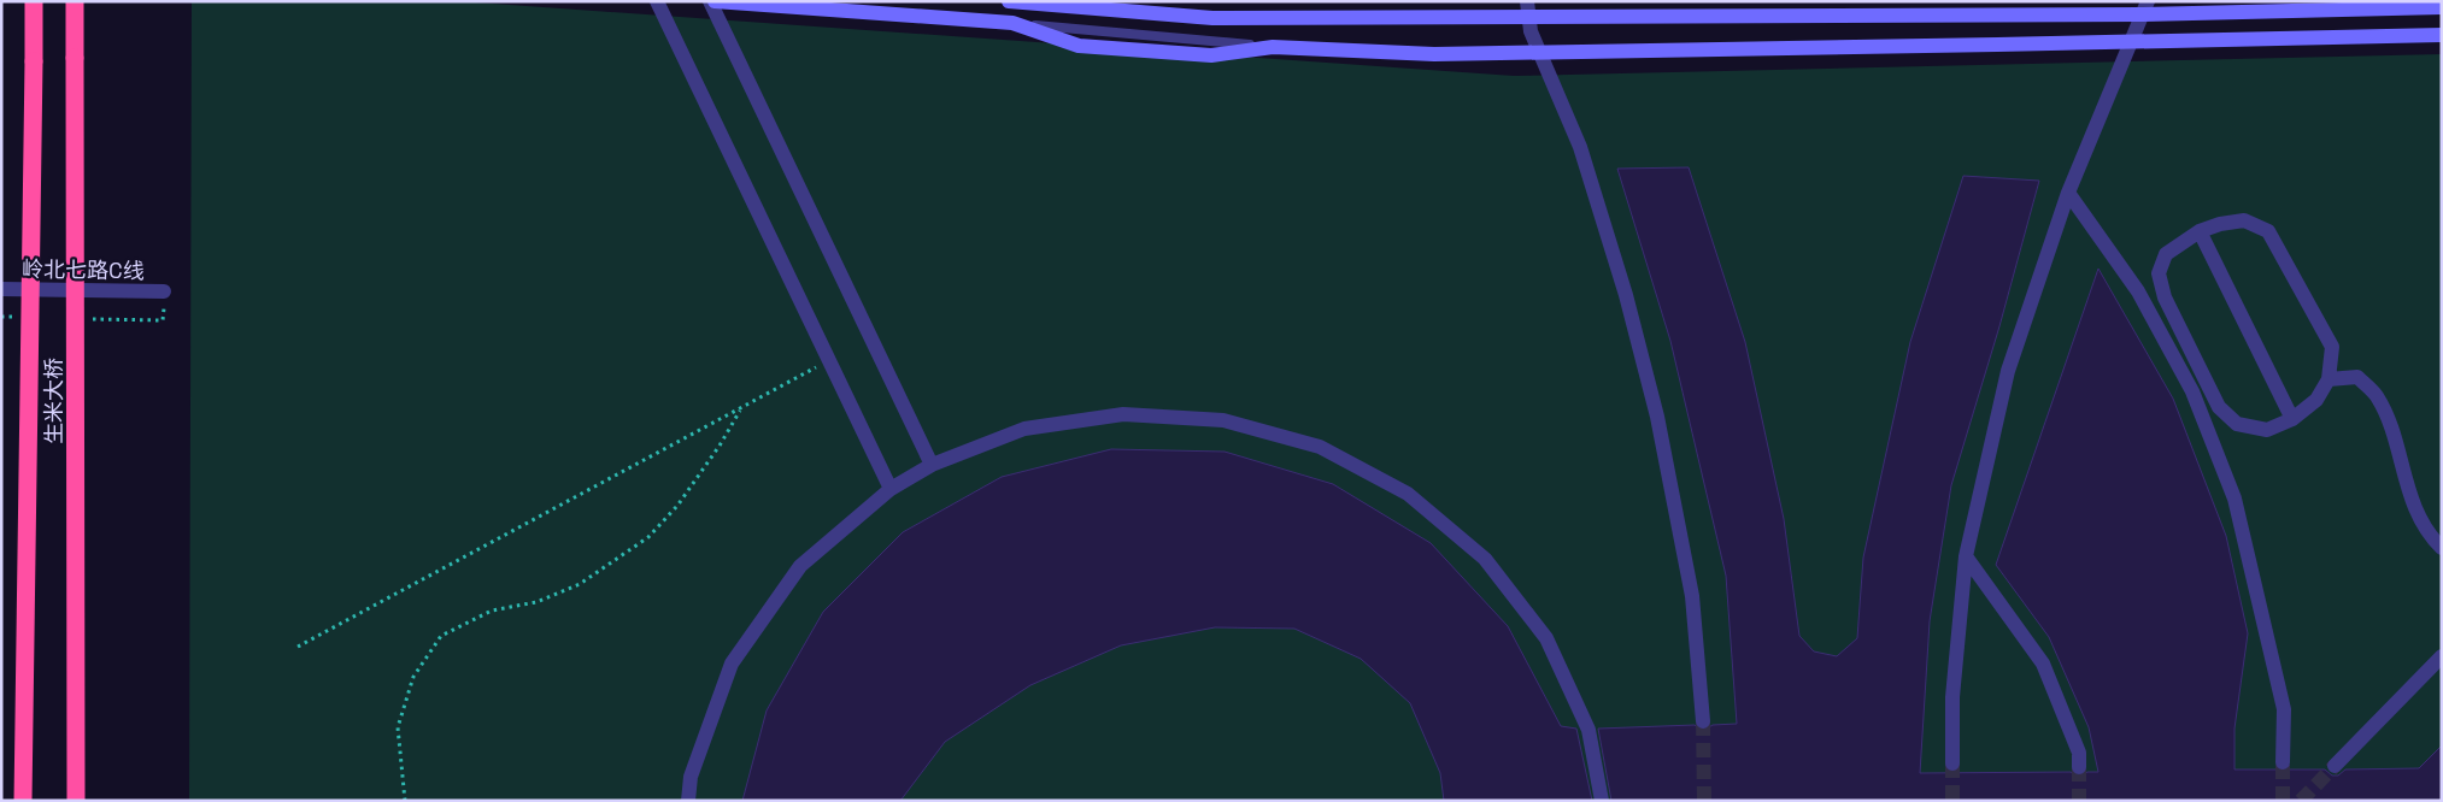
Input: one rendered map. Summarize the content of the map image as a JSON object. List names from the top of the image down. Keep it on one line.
{"streets":{"highway":["生米大桥"],"street":["岭北七路C线"]}}
